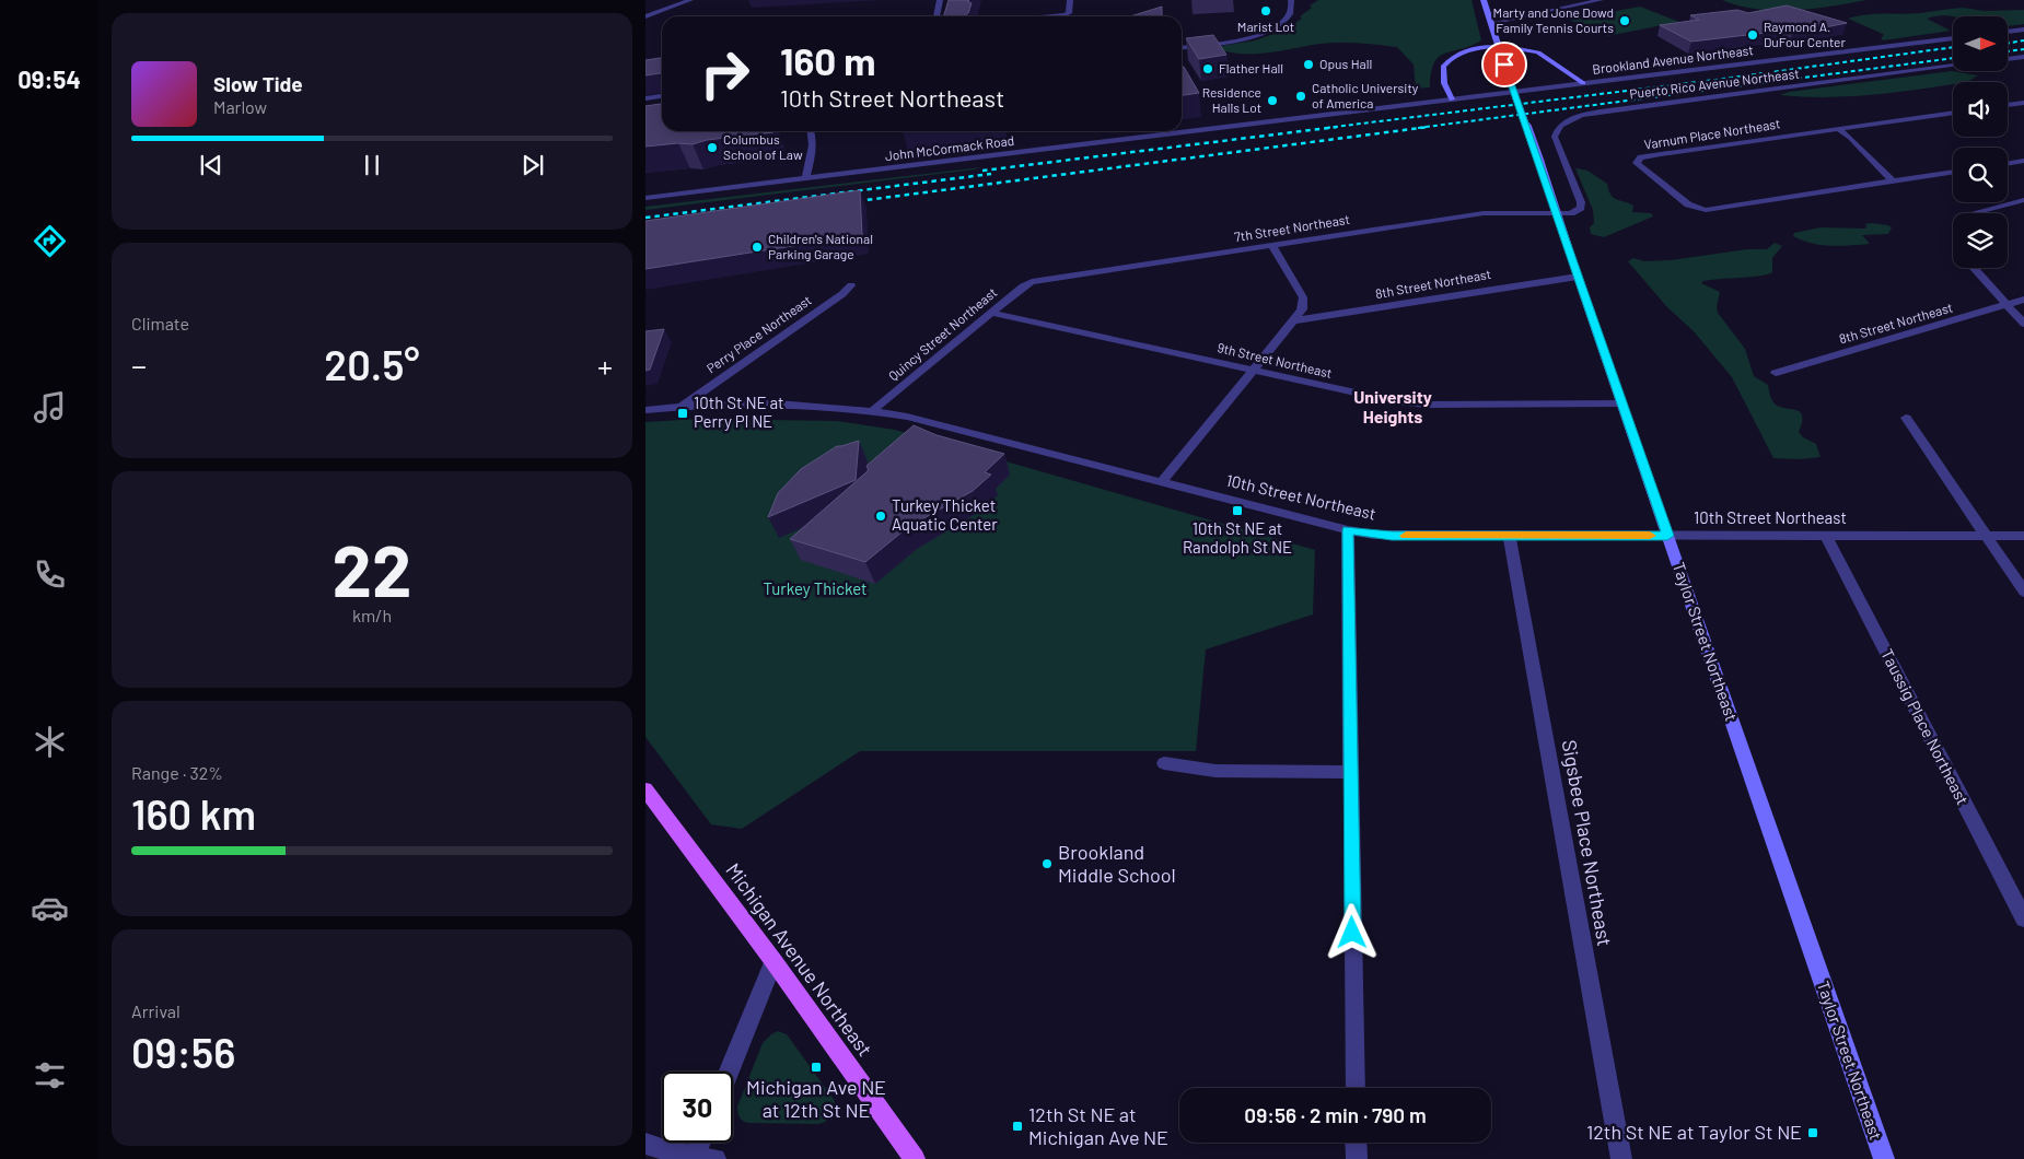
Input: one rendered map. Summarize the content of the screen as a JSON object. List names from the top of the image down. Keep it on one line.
{"streets":{"main road":["Taylor Street Northeast","Michigan Avenue Northeast"],"street":["Brookland Avenue Northeast","Puerto Rico Avenue Northeast","Varnum Place Northeast","John McCormack Road","7th Street Northeast","8th Street Northeast","Perry Place Northeast","Quincy Street Northeast","9th Street Northeast","10th Street Northeast","Taussig Place Northeast","Sigsbee Place Northeast"]},"crossings":[["Brookland Avenue Northeast","John McCormack Road"],["Puerto Rico Avenue Northeast","7th Street Northeast"],["Puerto Rico Avenue Northeast","Taylor Street Northeast"],["7th Street Northeast","Quincy Street Northeast"],["7th Street Northeast","Taylor Street Northeast"],["8th Street Northeast","Taylor Street Northeast"],["Perry Place Northeast","10th Street Northeast"],["Quincy Street Northeast","9th Street Northeast"],["Quincy Street Northeast","10th Street Northeast"],["9th Street Northeast","Taylor Street Northeast"],["10th Street Northeast","Taylor Street Northeast"],["10th Street Northeast","Taussig Place Northeast"],["10th Street Northeast","Sigsbee Place Northeast"]],"districts":["University Heights"],"parks":["Turkey Thicket"],"places":{"other":["Marist Lot","Marty and Jone Dowd Family Tennis Courts","Raymond A. DuFour Center","Opus Hall","Flather Hall","Catholic University of America","Residence Halls Lot","Columbus School of Law","Children's National Parking Garage","Turkey Thicket Aquatic Center","Brookland Middle School"],"transit":["10th St NE at Perry Pl NE","10th St NE at Randolph St NE","Michigan Ave NE at 12th St NE","12th St NE at Michigan Ave NE","12th St NE at Taylor St NE"]},"north":"right","page":{"tabs":"09:54","turn":["160 m","10th Street Northeast"],"song":["Slow Tide","Marlow"],"tile":["Climate",["22","km/h"],["Range · 32%","160 km"],["Arrival","09:56"]],"heat":["−","20.5°","+"],"limit":"30","trip":"09:56 · 2 min · 790 m"}}
